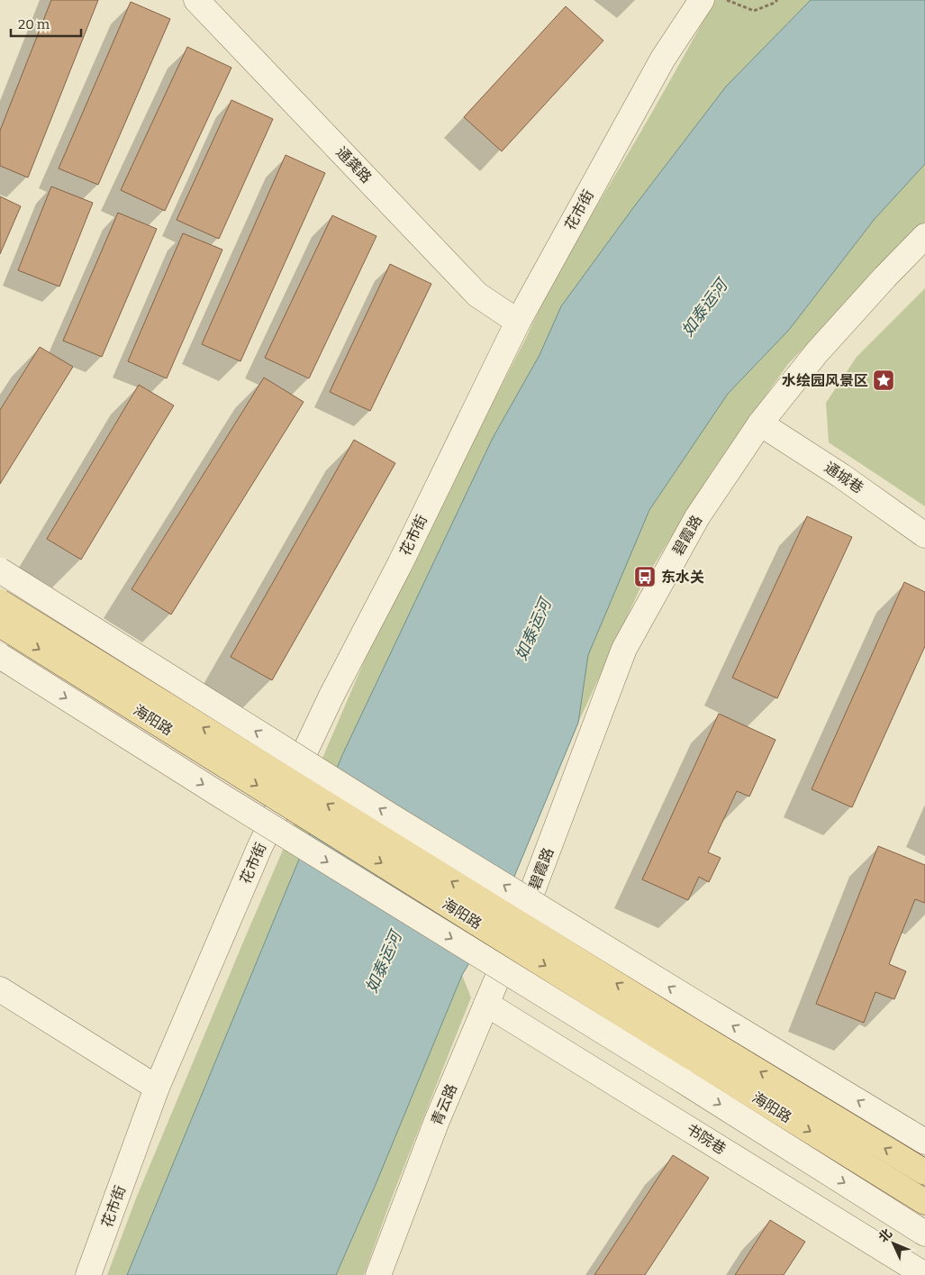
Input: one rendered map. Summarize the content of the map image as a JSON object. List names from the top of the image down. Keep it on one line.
{"streets":{"main road":["海阳路"],"street":["通龚路","花市街","通城巷","碧霞路","青云路","书院巷"]},"crossings":[["通龚路","花市街"],["通城巷","碧霞路"],["碧霞路","青云路"],["青云路","书院巷"]],"water":["如泰运河"],"places":{"place":["水绘园风景区"],"bus stop":["东水关"]},"scale_bar":"20 m","north":"top left"}
